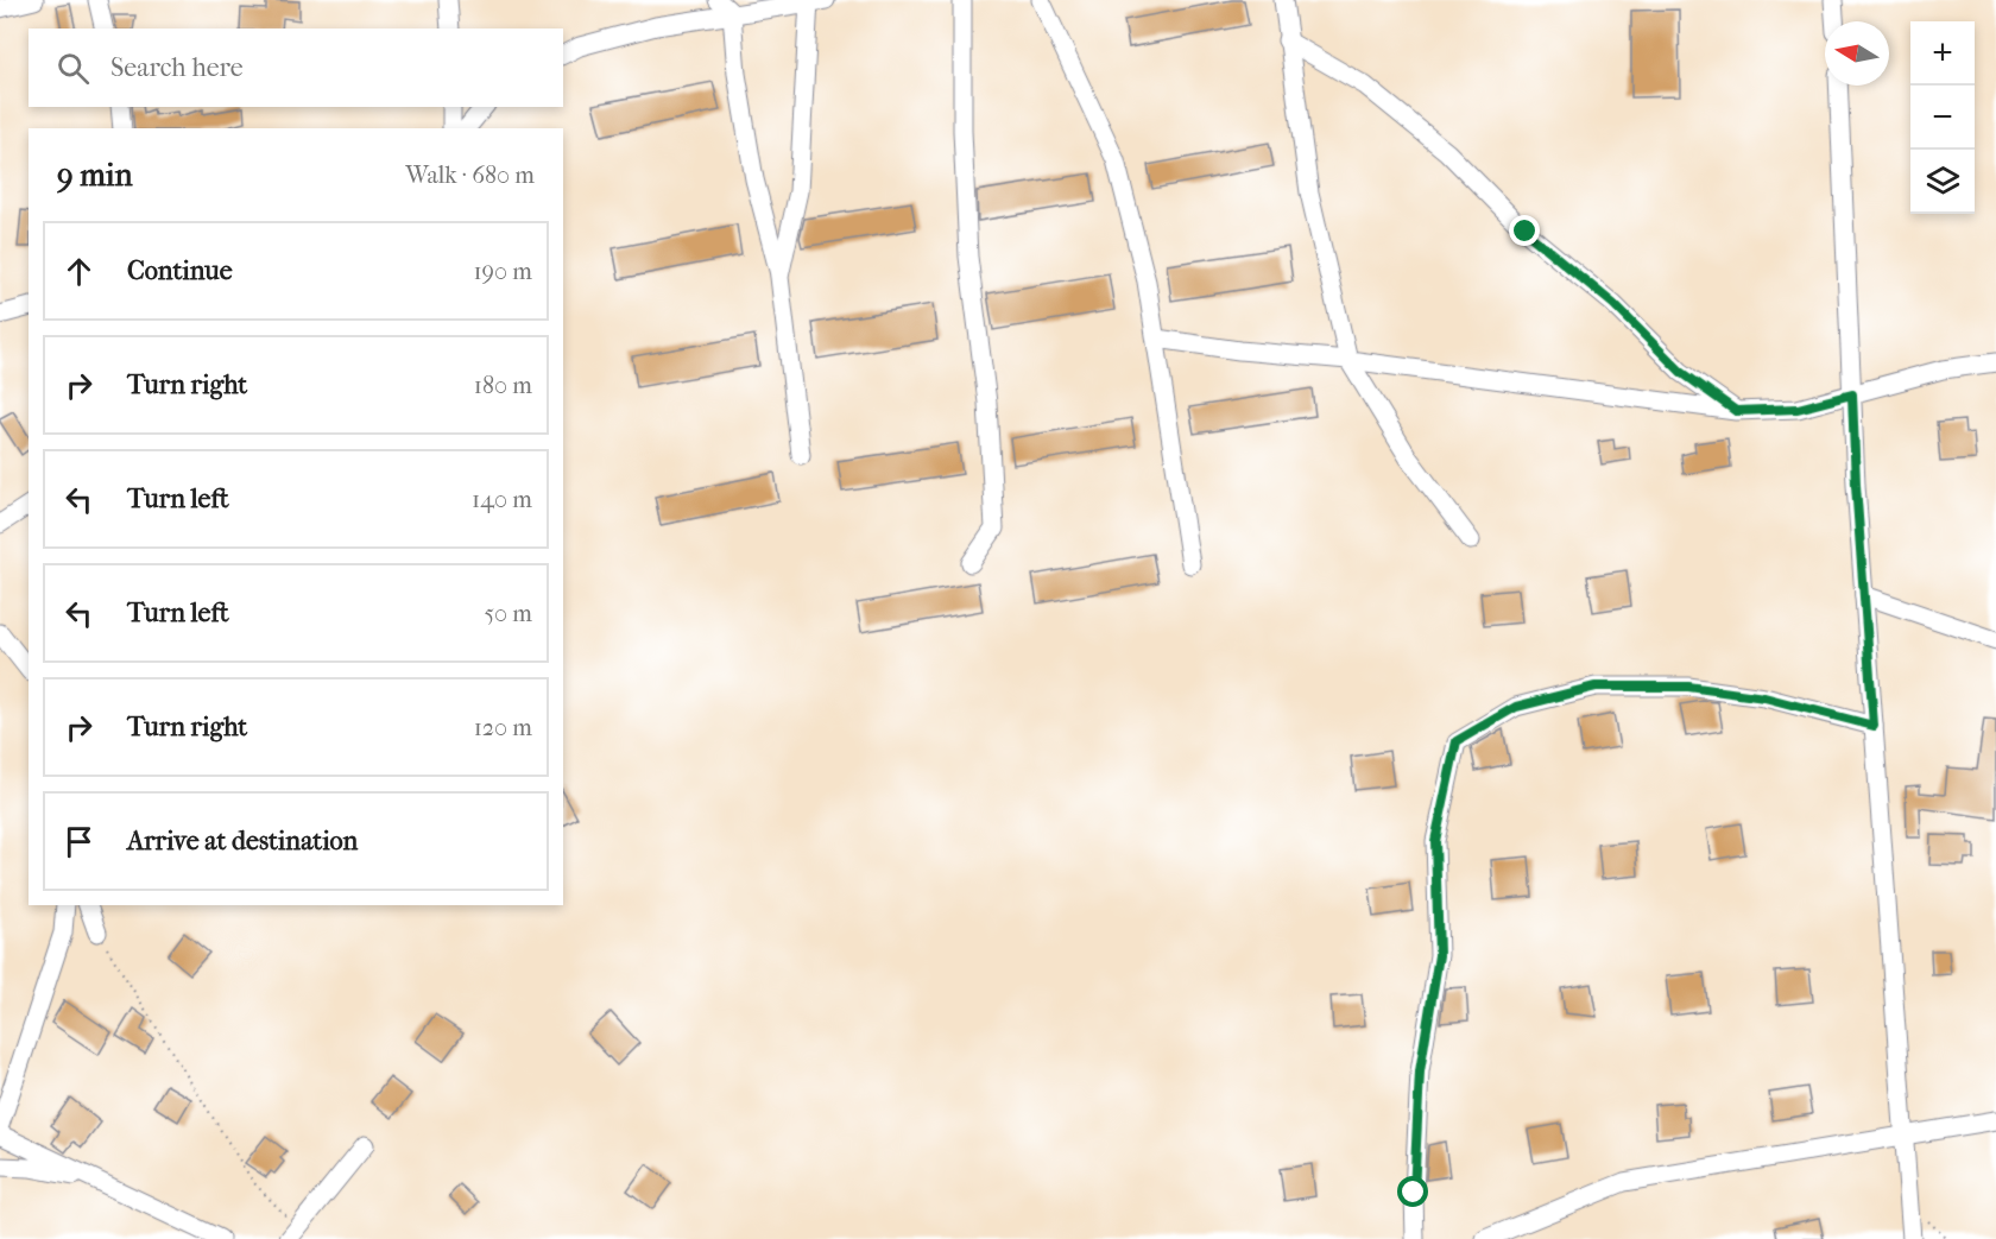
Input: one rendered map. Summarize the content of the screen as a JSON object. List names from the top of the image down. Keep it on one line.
{"north":"left","page":{"map_buttons":["+","−"],"search":"Search here","heading":["9 min","Walk · 680 m"],"list":[["Continue","190 m"],["Turn right","180 m"],["Turn left","140 m"],["Turn left","50 m"],["Turn right","120 m"],"Arrive at destination"]}}
